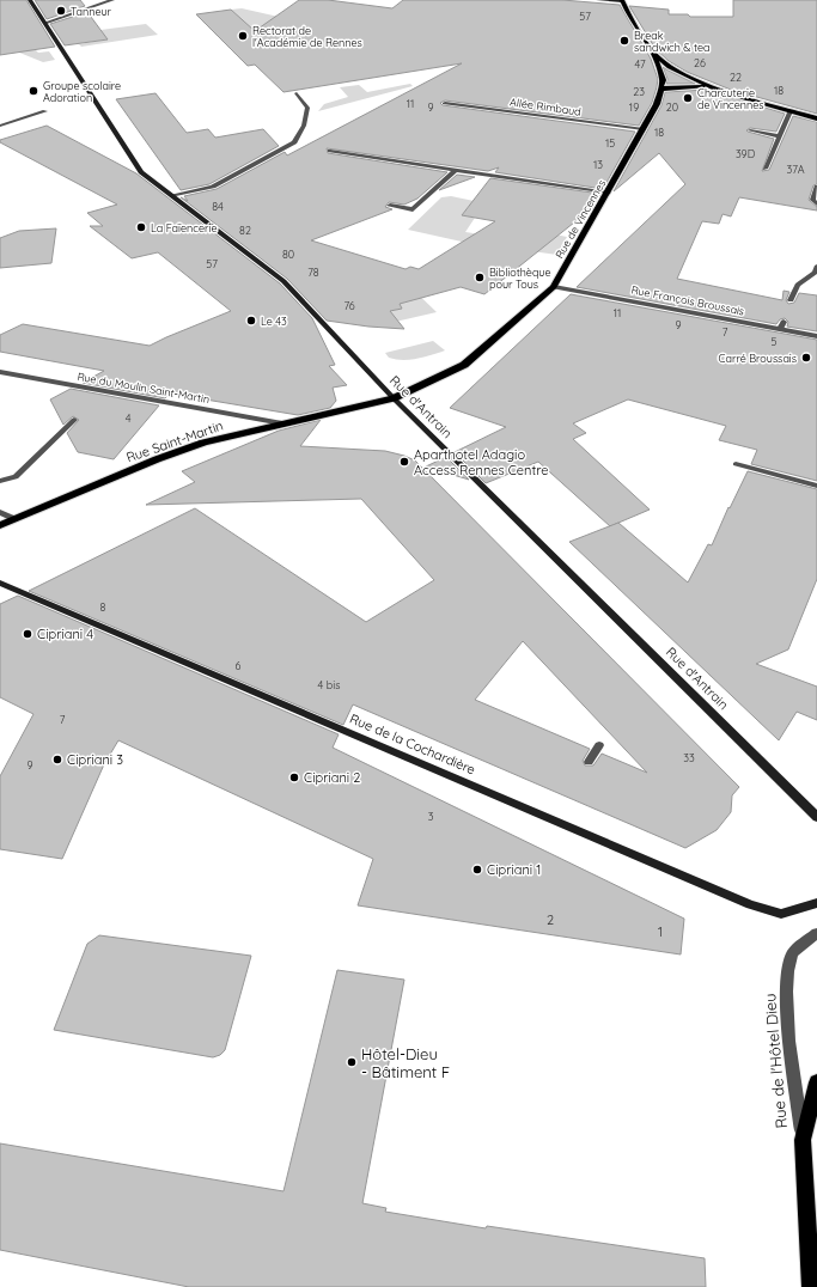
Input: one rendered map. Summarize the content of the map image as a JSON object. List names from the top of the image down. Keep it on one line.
{"streets":{"main road":["Rue de Vincennes","Rue d'Antrain","Rue Saint-Martin","Rue de la Cochardière","Rue de l'Hôtel Dieu"],"street":["Allée Rimbaud","Rue François Broussais","Rue du Moulin Saint-Martin"]},"crossings":[["Allée Rimbaud","Rue de Vincennes"],["Rue de Vincennes","Rue François Broussais"],["Rue de Vincennes","Rue d'Antrain"],["Rue de Vincennes","Rue Saint-Martin"],["Rue du Moulin Saint-Martin","Rue Saint-Martin"],["Rue d'Antrain","Rue Saint-Martin"]],"places":["Tanneur","Rectorat de l'Académie de Rennes","Break sandwich & tea","Groupe scolaire Adoration","Charcuterie de Vincennes","La Faïencerie","Bibliothèque pour Tous","Le 43","Carré Broussais","Aparthotel Adagio Access Rennes Centre","Cipriani 4","Cipriani 3","Cipriani 2","Cipriani 1","Hôtel-Dieu - Bâtiment F"],"house_numbers":["57","26","47","22","18","23","11","9","19","20","18","15","39D","13","37A","84","82","80","57","78","76","11","9","7","5","4","8","6","4 bis","7","33","9","3","2","1"]}
